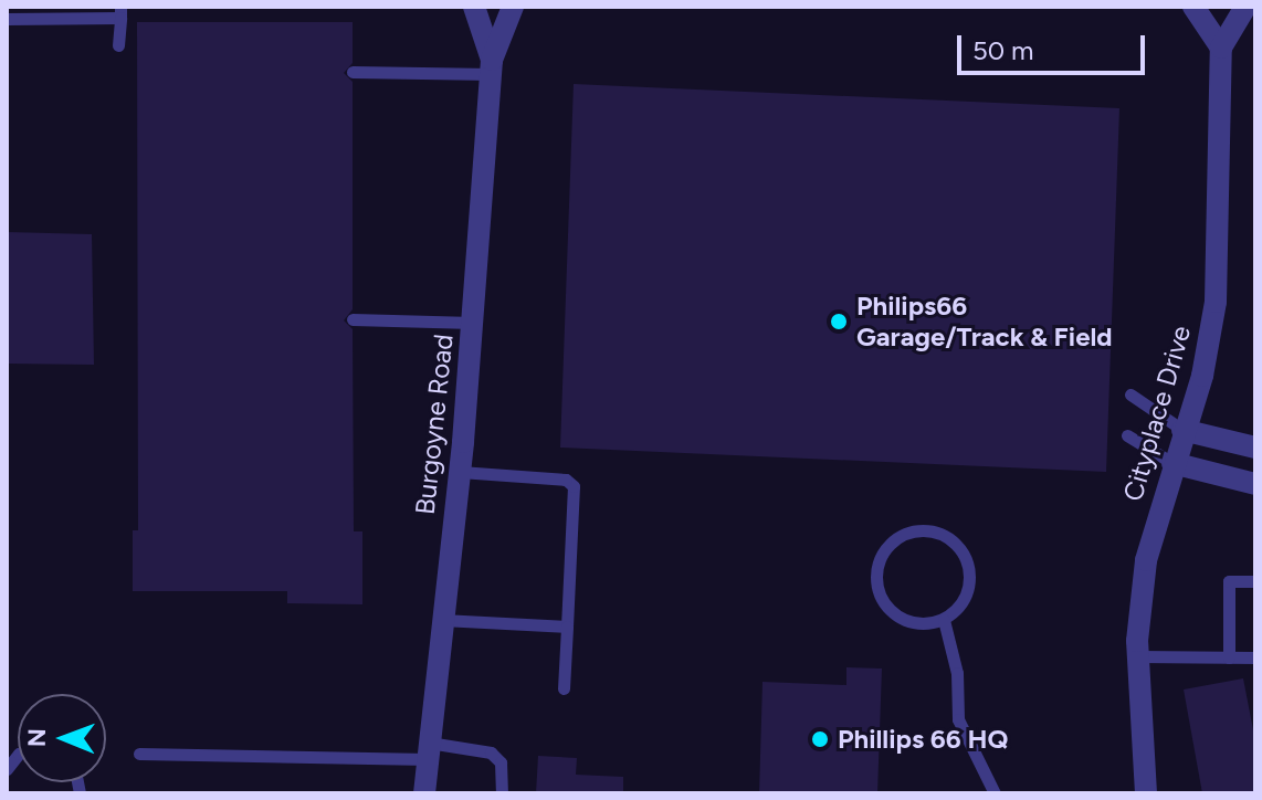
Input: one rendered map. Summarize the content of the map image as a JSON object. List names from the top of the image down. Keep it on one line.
{"streets":{"street":["Cityplace Drive","Burgoyne Road"]},"places":["Philips66 Garage/Track & Field","Phillips 66 HQ"],"scale_bar":"50 m","north":"left"}
